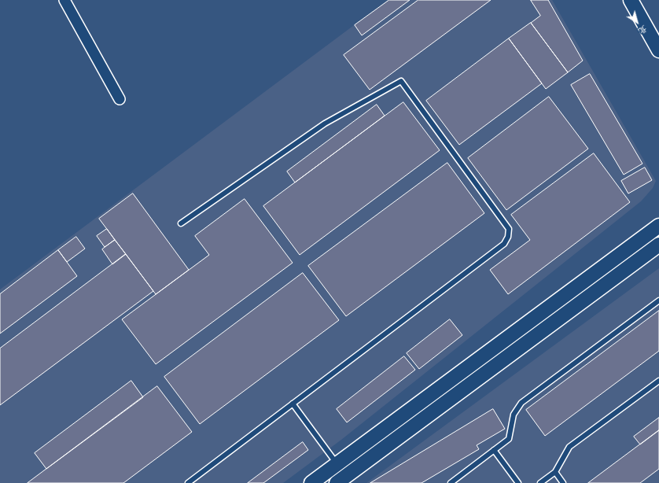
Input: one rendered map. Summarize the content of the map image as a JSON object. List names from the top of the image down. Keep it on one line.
{"north":"bottom right"}
